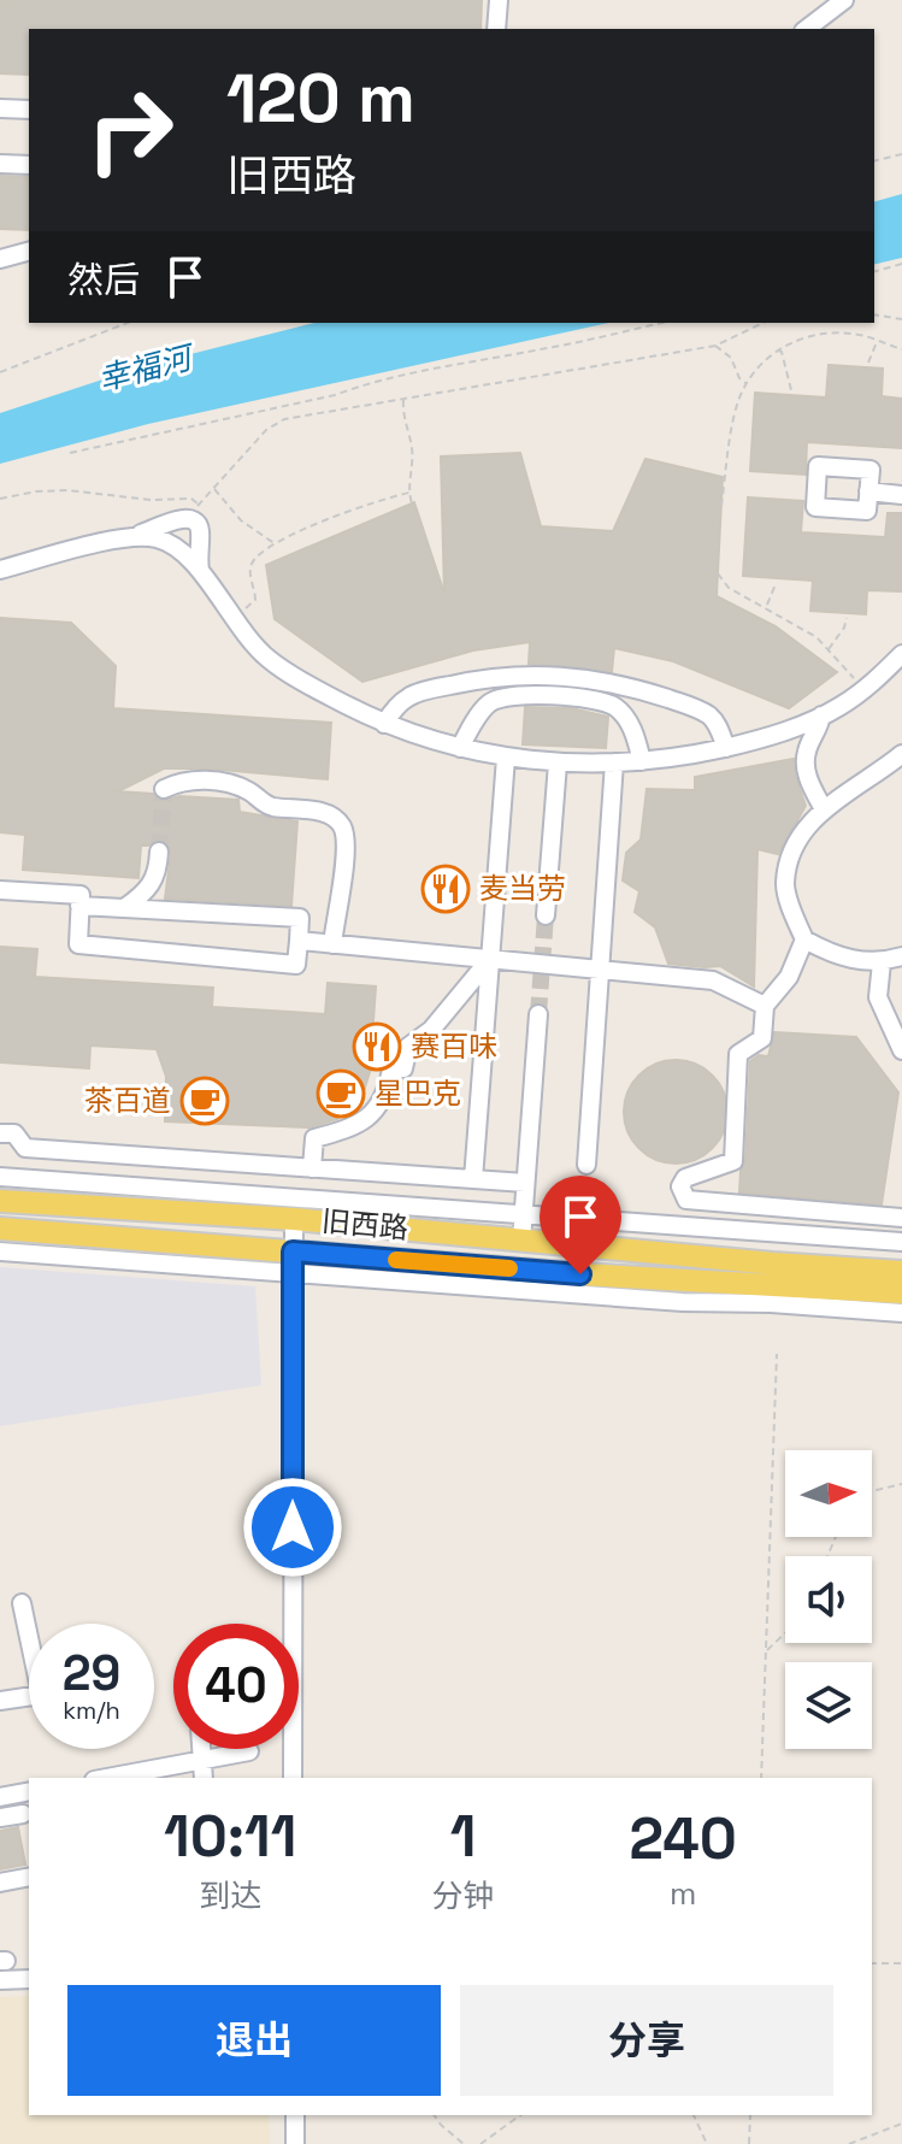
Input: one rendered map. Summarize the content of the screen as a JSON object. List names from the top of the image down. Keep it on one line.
{"streets":{"main road":["旧西路"]},"water":["幸福河"],"places":{"restaurant":["麦当劳","赛百味"],"cafe":["星巴克","茶百道"]},"north":"right","page":{"turn":["120 m","旧西路"],"then":"然后","speed":"29 km/h","limit":"40","eta":["10:11","到达","1","分钟","240","m"],"buttons":["退出","分享"]}}
